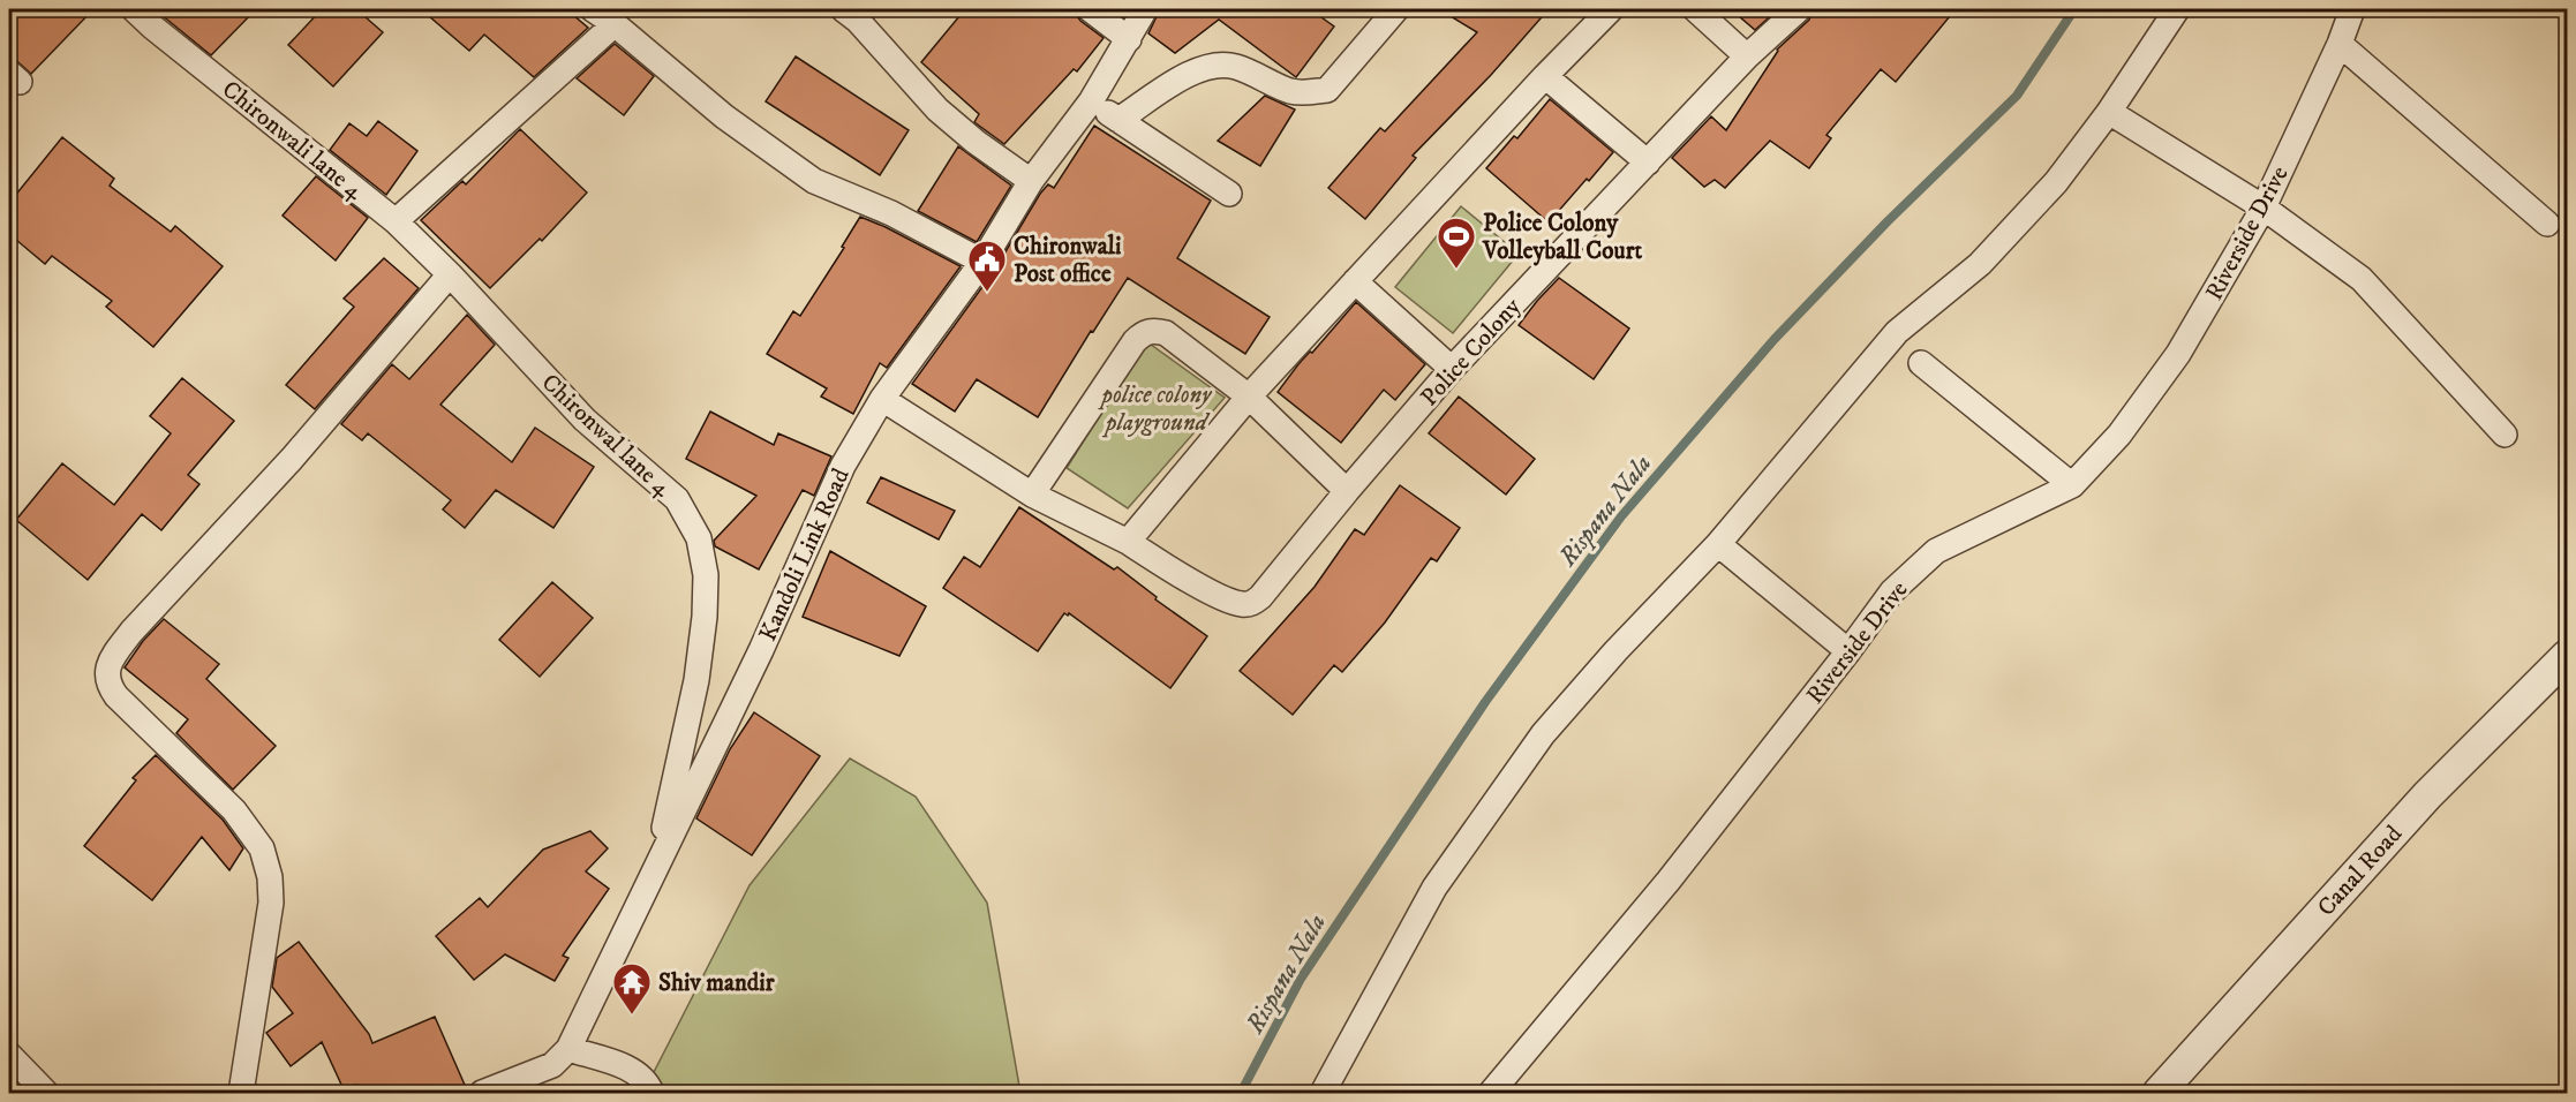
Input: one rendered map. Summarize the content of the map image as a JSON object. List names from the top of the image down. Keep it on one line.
{"streets":{"street":["Chironwali lane 4","Riverside Drive","Police Colony","Chironwal lane 4","Kandoli Link Road","Canal Road"]},"crossings":[["Chironwali lane 4","Chironwal lane 4"],["Chironwal lane 4","Kandoli Link Road"]],"water":["Rispana Nala"],"parks":["police colony playground"],"places":{"sports":["Police Colony Volleyball Court"],"public building":["Chironwali Post office"],"temple":["Shiv mandir"]}}
